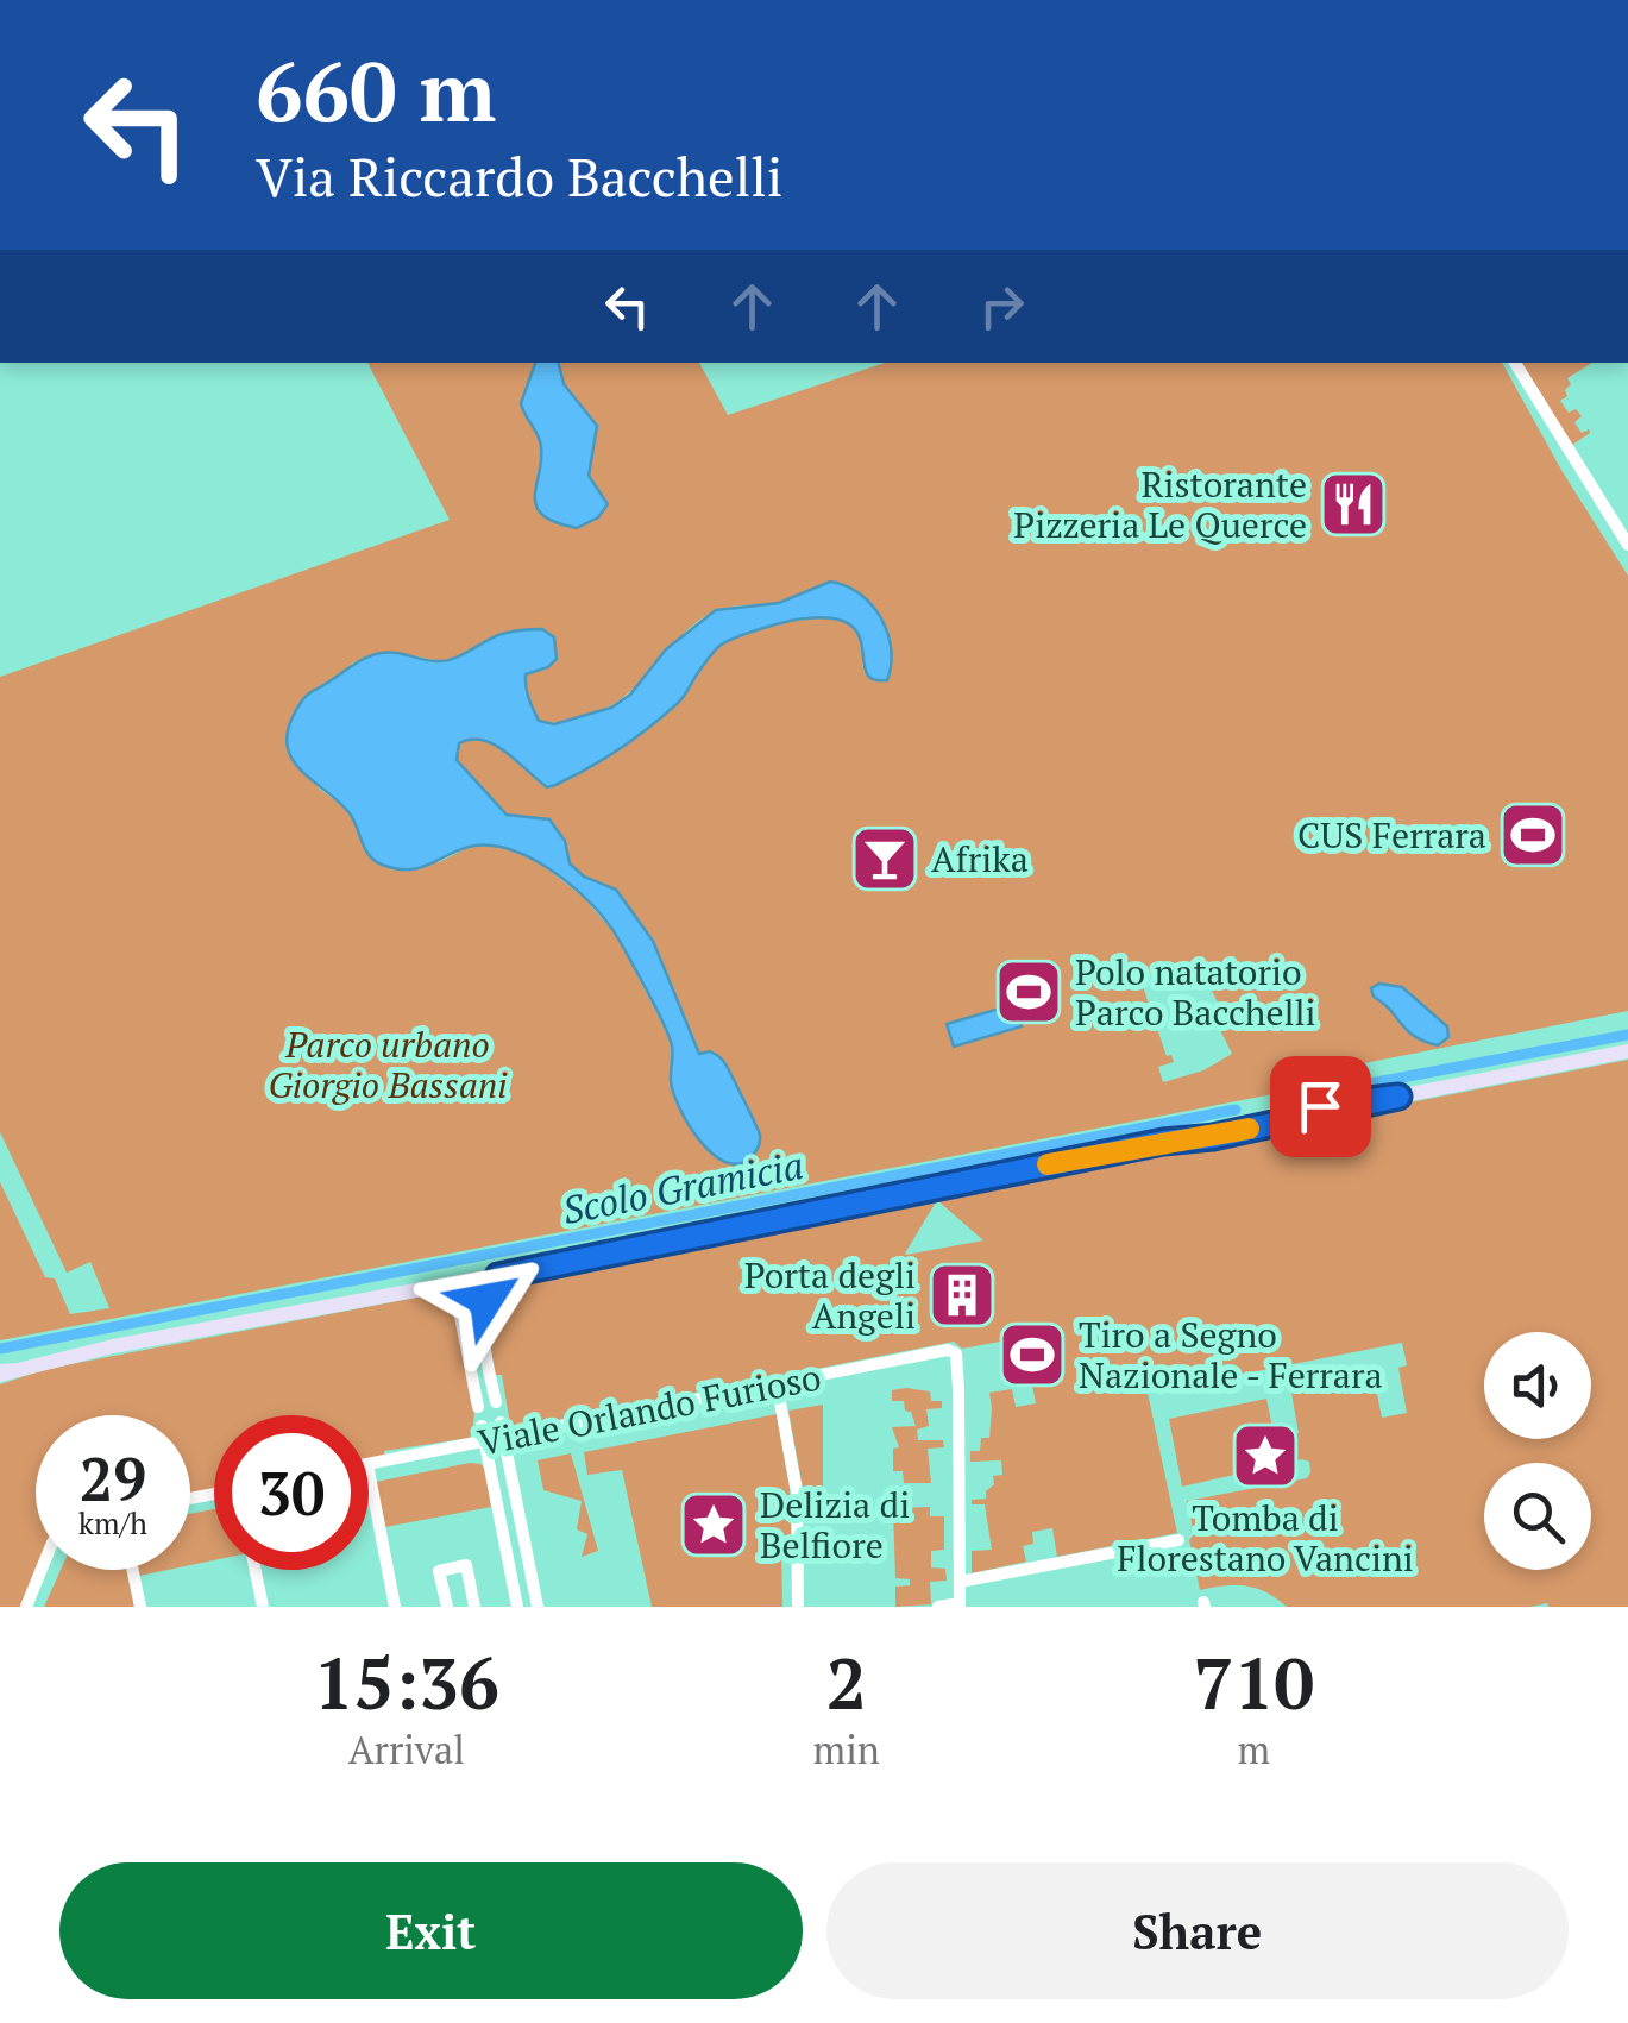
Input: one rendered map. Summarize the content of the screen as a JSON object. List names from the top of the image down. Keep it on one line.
{"streets":{"street":["Viale Orlando Furioso"]},"water":["Scolo Gramicia"],"parks":["Parco urbano Giorgio Bassani"],"places":{"restaurant":["Ristorante Pizzeria Le Querce"],"sports":["CUS Ferrara","Polo natatorio Parco Bacchelli","Tiro a Segno Nazionale - Ferrara"],"bar":["Afrika"],"building":["Porta degli Angeli"],"place":["Tomba di Florestano Vancini","Delizia di Belfiore"]},"page":{"turn":["660 m","Via Riccardo Bacchelli"],"speed":"29 km/h","limit":"30","eta":["15:36","Arrival","2","min","710","m"],"buttons":["Exit","Share"]}}
